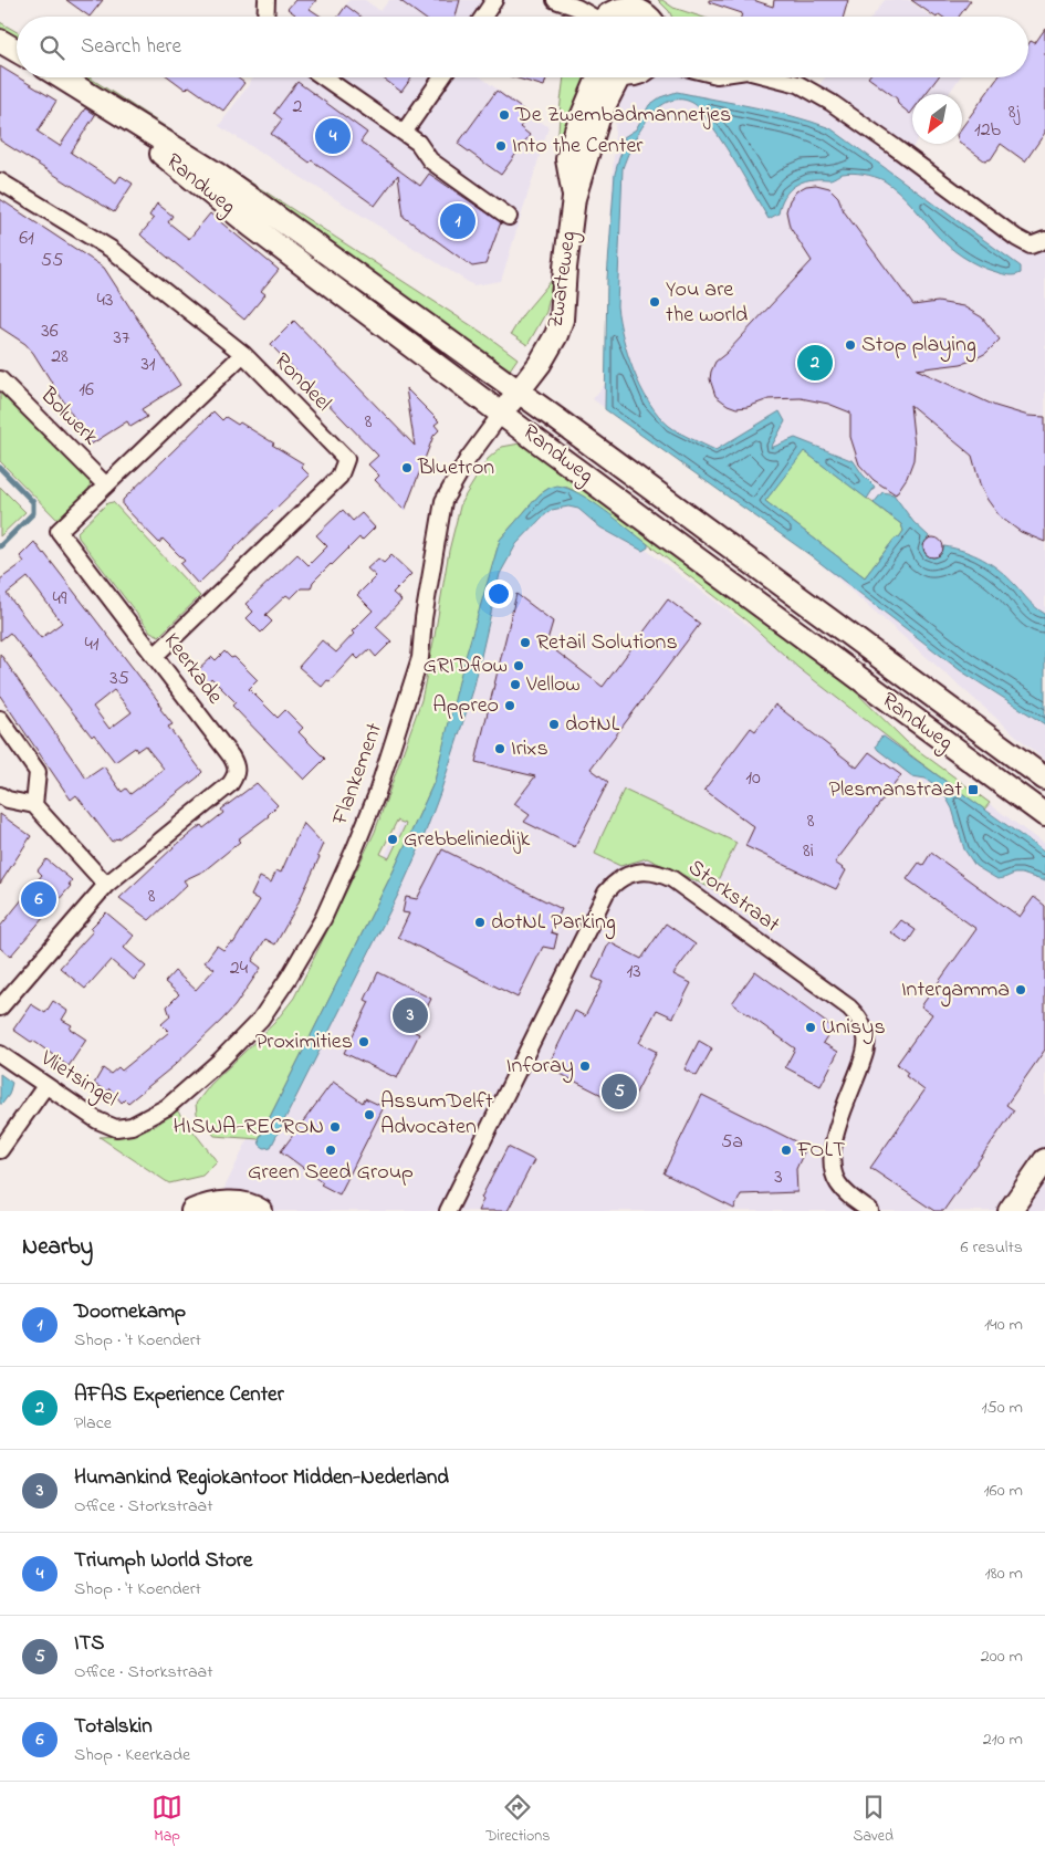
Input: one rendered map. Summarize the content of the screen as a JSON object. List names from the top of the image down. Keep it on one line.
{"streets":{"main road":["Randweg","Zwarteweg"],"street":["Rondeel","Bolwerk","Keerkade","Flankement","Storkstraat","Vlietsingel"]},"crossings":[["Randweg","Zwarteweg"],["Randweg","Flankement"],["Zwarteweg","Flankement"],["Rondeel","Keerkade"],["Bolwerk","Keerkade"],["Flankement","Vlietsingel"]],"places":{"other":["De Zwembadmannetjes","Into the Center","You are the world","Stop playing","Bluetron","Retail Solutions","GRIDflow","Vellow","Appreo","dotNL","Irixs","Grebbeliniedijk","dotNL Parking","Intergamma","Unisys","Proximities","Inforay","AssumDelft Advocaten","HISWA-RECRON","Green Seed Group","FOLT"],"transit":["Plesmanstraat"]},"house_numbers":["2","8j","12b","61","55","43","36","37","28","31","16","8","49","41","35","10","8","8i","8","24","13","5a","3"],"north":"bottom left","page":{"search":"Search here","pins":["4","1","2","6","3","5"],"heading":["Nearby","6 results"],"list":[{"mark":"1","name":"Doornekamp","note":"Shop · 't Koendert","value":"140 m"},{"mark":"2","name":"AFAS Experience Center","note":"Place","value":"150 m"},{"mark":"3","name":"Humankind Regiokantoor Midden-Nederland","note":"Office · Storkstraat","value":"160 m"},{"mark":"4","name":"Triumph World Store","note":"Shop · 't Koendert","value":"180 m"},{"mark":"5","name":"ITS","note":"Office · Storkstraat","value":"200 m"},{"mark":"6","name":"Totalskin","note":"Shop · Keerkade","value":"210 m"}],"nav":["Map","Directions","Saved"]}}
